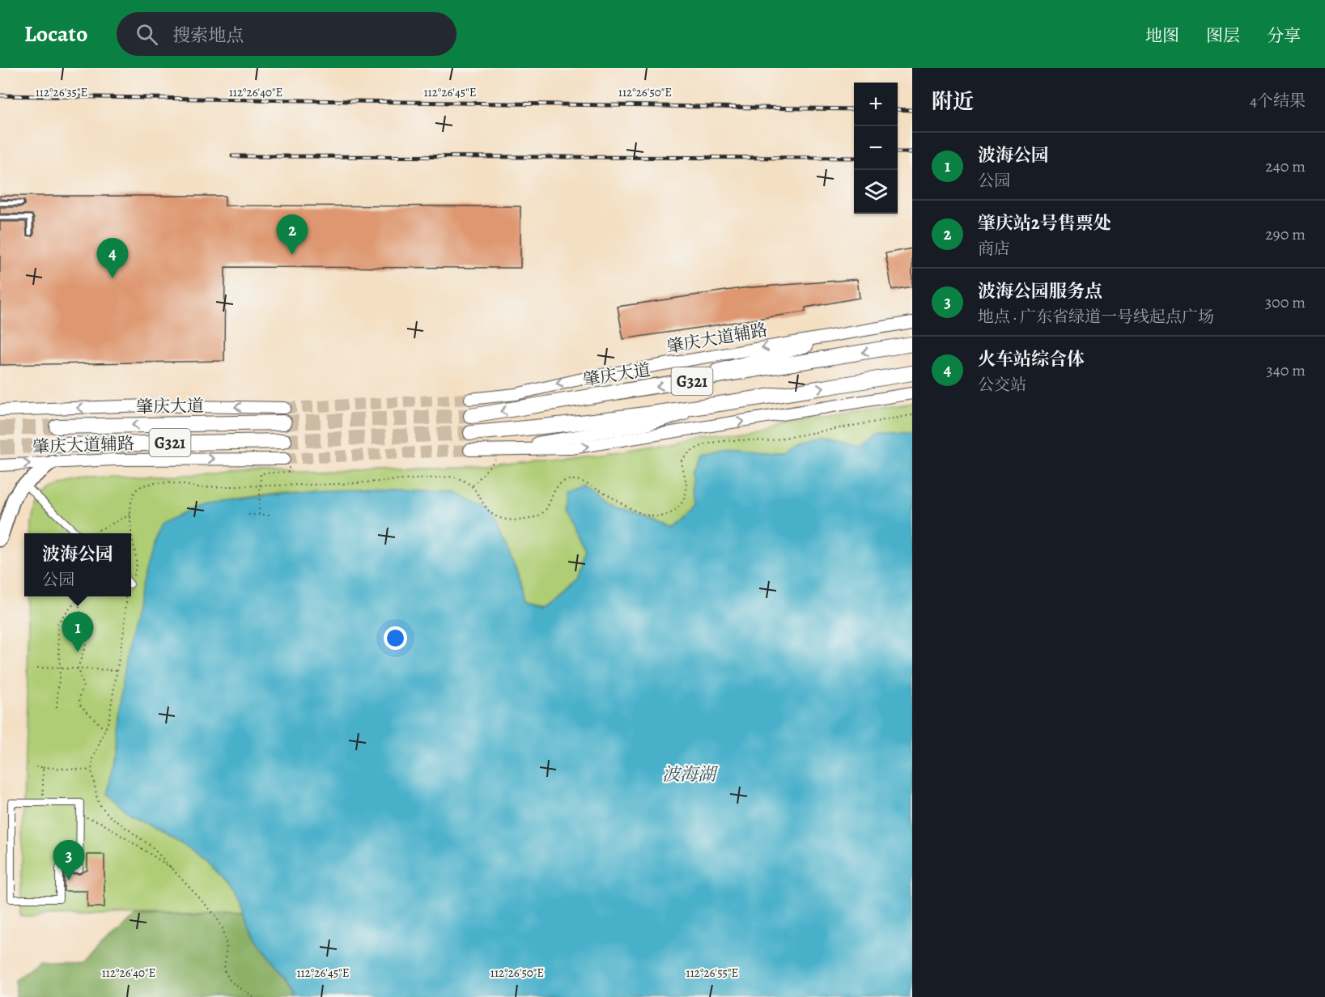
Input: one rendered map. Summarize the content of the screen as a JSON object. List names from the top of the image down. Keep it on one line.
{"streets":{"highway":["肇庆大道","G321"],"street":["肇庆大道辅路"]},"water":["波海湖"],"page":{"header":"Locato","search":"搜索地点","nav":["地图","图层","分享"],"heading":["附近","4个结果"],"map_buttons":["+","−"],"list":[{"mark":"1","name":"波海公园","note":"公园","value":"240 m"},{"mark":"2","name":"肇庆站2号售票处","note":"商店","value":"290 m"},{"mark":"3","name":"波海公园服务点","note":"地点 · 广东省绿道一号线起点广场","value":"300 m"},{"mark":"4","name":"火车站综合体","note":"公交站","value":"340 m"}],"pins":["2","4","1","3"],"popup":["波海公园","公园"]},"coordinates":["112°26'35\"E","112°26'40\"E","112°26'45\"E","112°26'50\"E","112°26'55\"E"]}
